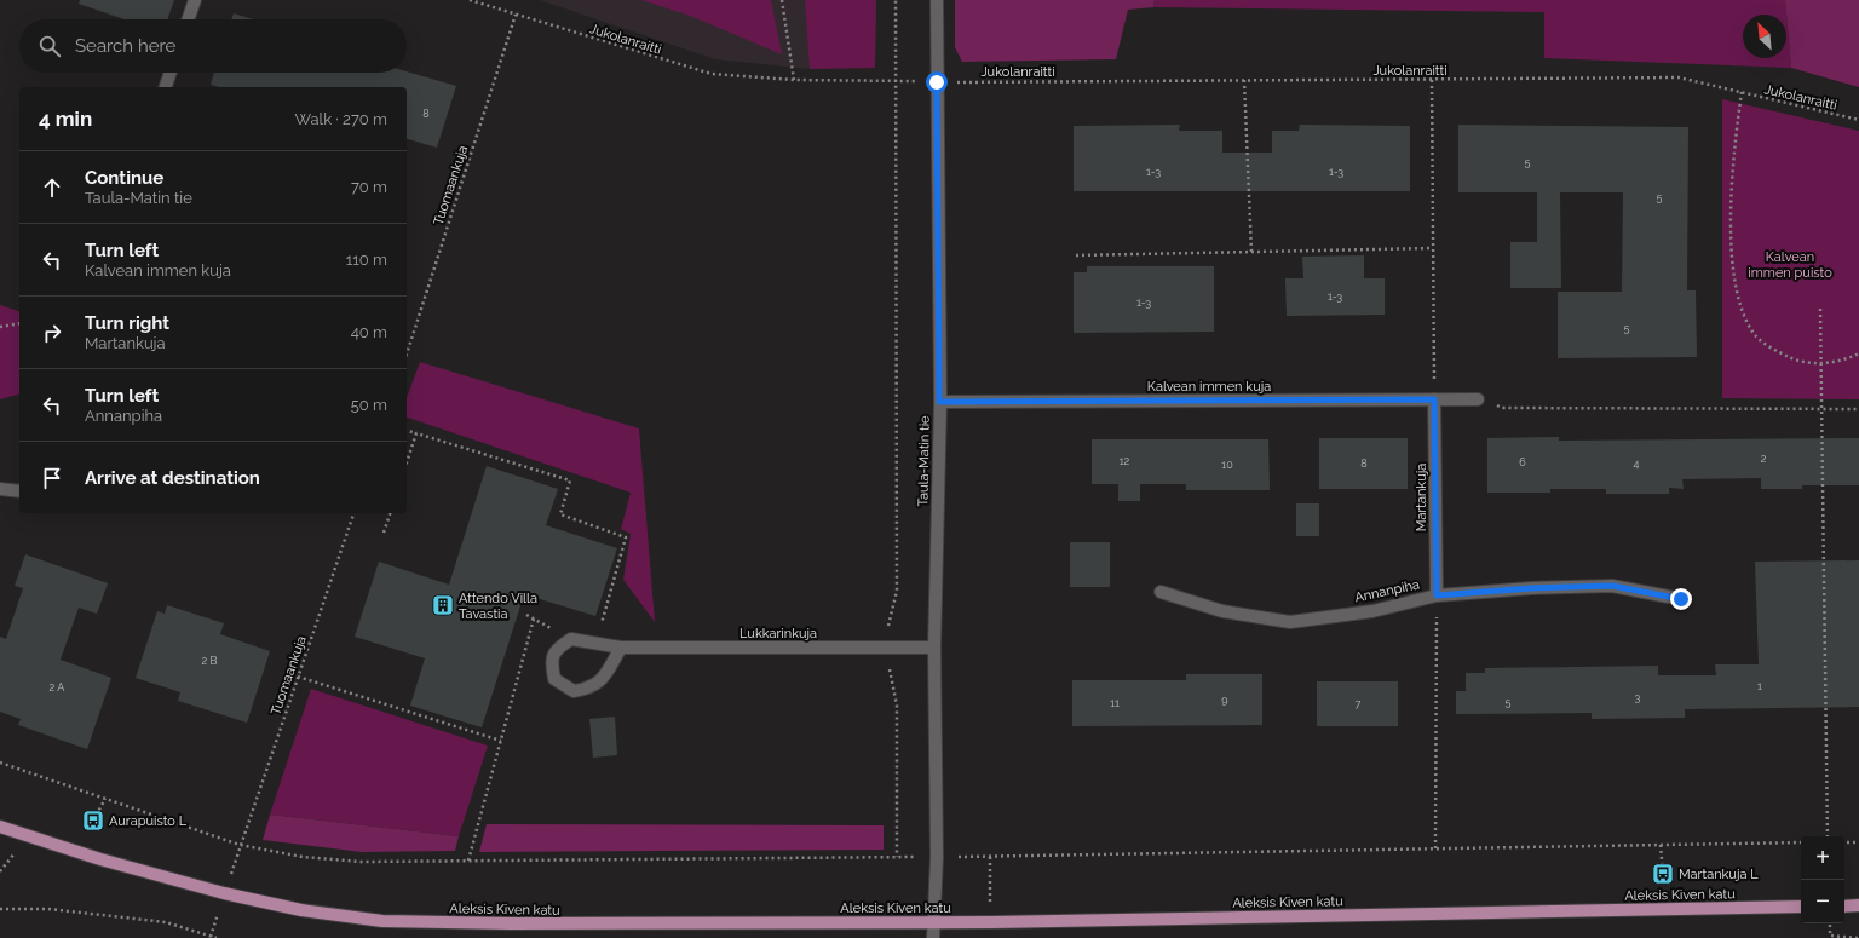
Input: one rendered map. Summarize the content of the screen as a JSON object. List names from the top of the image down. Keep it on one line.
{"streets":{"main road":["Aleksis Kiven katu"],"street":["Kalvean immen kuja","Taula-Matin tie","Martankuja","Annanpiha","Lukkarinkuja"],"path":["Jukolanraitti","Tuomaankuja"]},"crossings":[["Jukolanraitti","Tuomaankuja"],["Kalvean immen kuja","Taula-Matin tie"],["Kalvean immen kuja","Martankuja"],["Taula-Matin tie","Lukkarinkuja"],["Taula-Matin tie","Aleksis Kiven katu"],["Martankuja","Annanpiha"]],"parks":["Kalvean immen puisto"],"places":{"building":["Attendo Villa Tavastia"],"bus stop":["Aurapuisto L","Martankuja L"]},"house_numbers":["8","5","1-3","1-3","5","1-3","1-3","5","2","12","6","8","4","10","2 B","1","2 A","3","9","5","11","7"],"north":"top left","page":{"search":"Search here","heading":["4 min","Walk · 270 m"],"list":[["Continue","Taula-Matin tie","70 m"],["Turn left","Kalvean immen kuja","110 m"],["Turn right","Martankuja","40 m"],["Turn left","Annanpiha","50 m"],"Arrive at destination"],"map_buttons":["+","−"]}}
